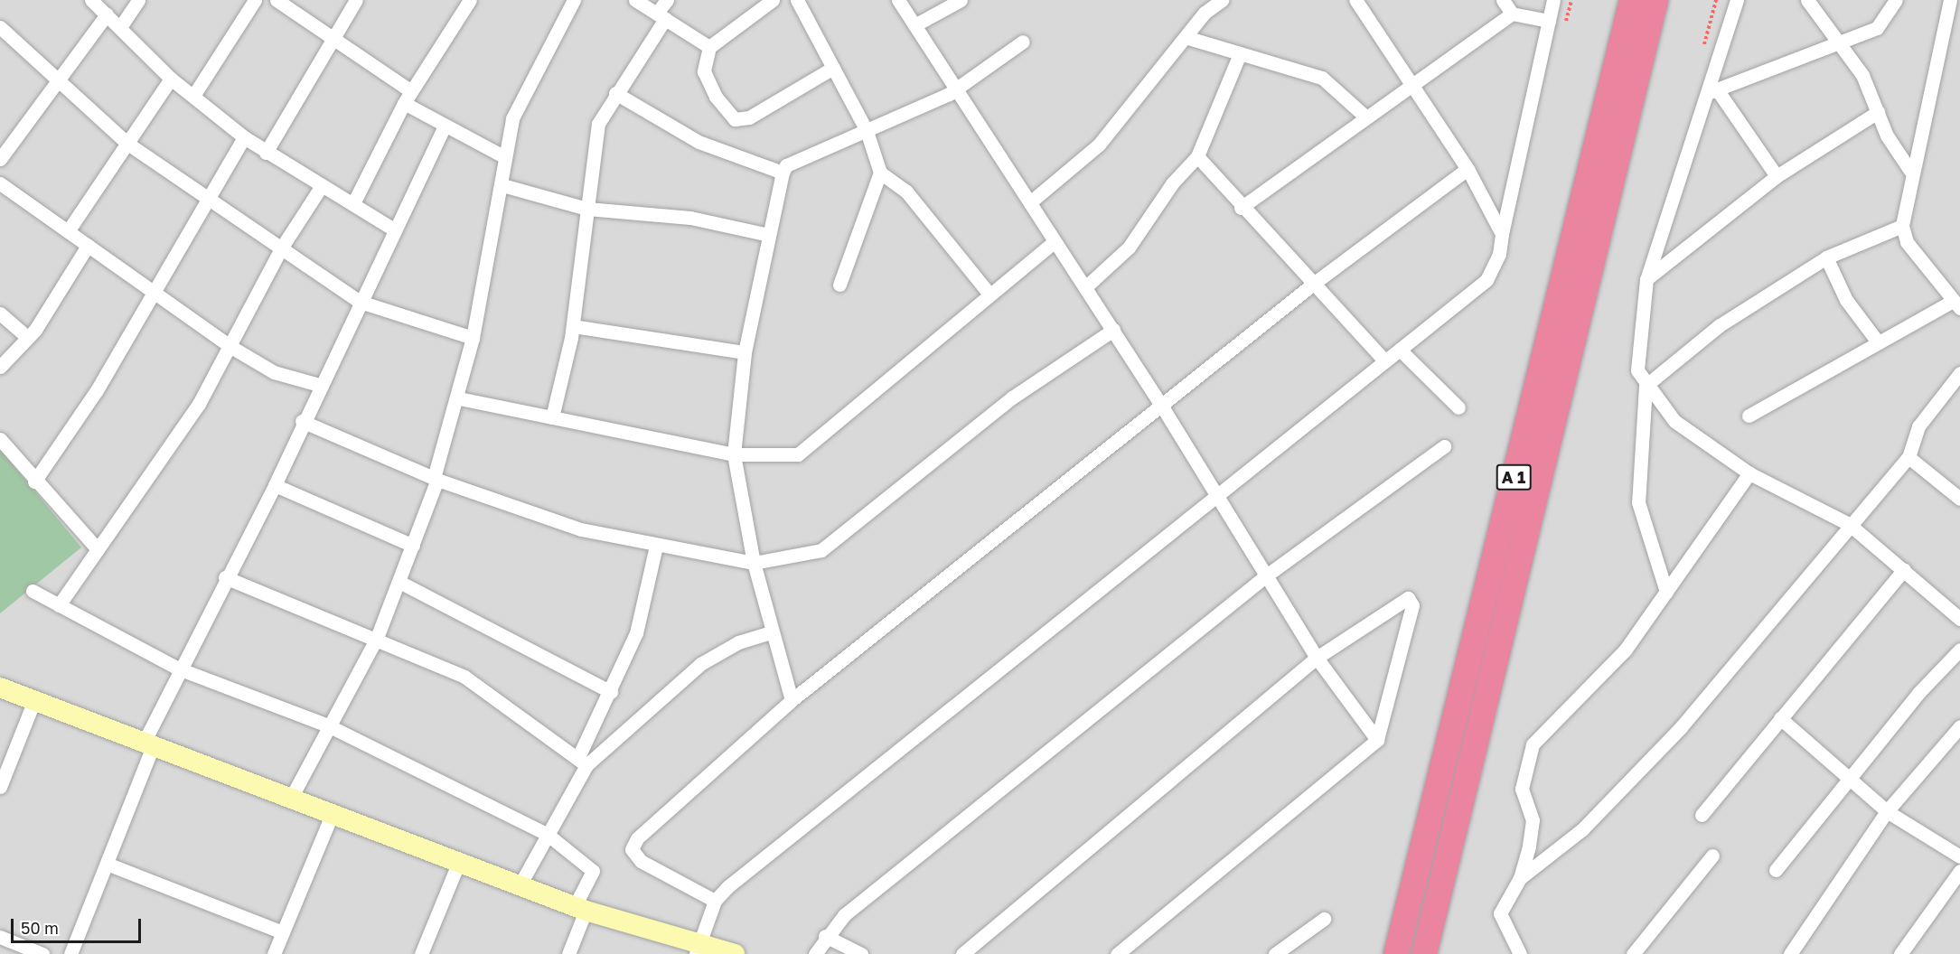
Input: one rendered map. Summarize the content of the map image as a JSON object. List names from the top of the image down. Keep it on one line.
{"streets":{"highway":["A 1"]},"scale_bar":"50 m"}
